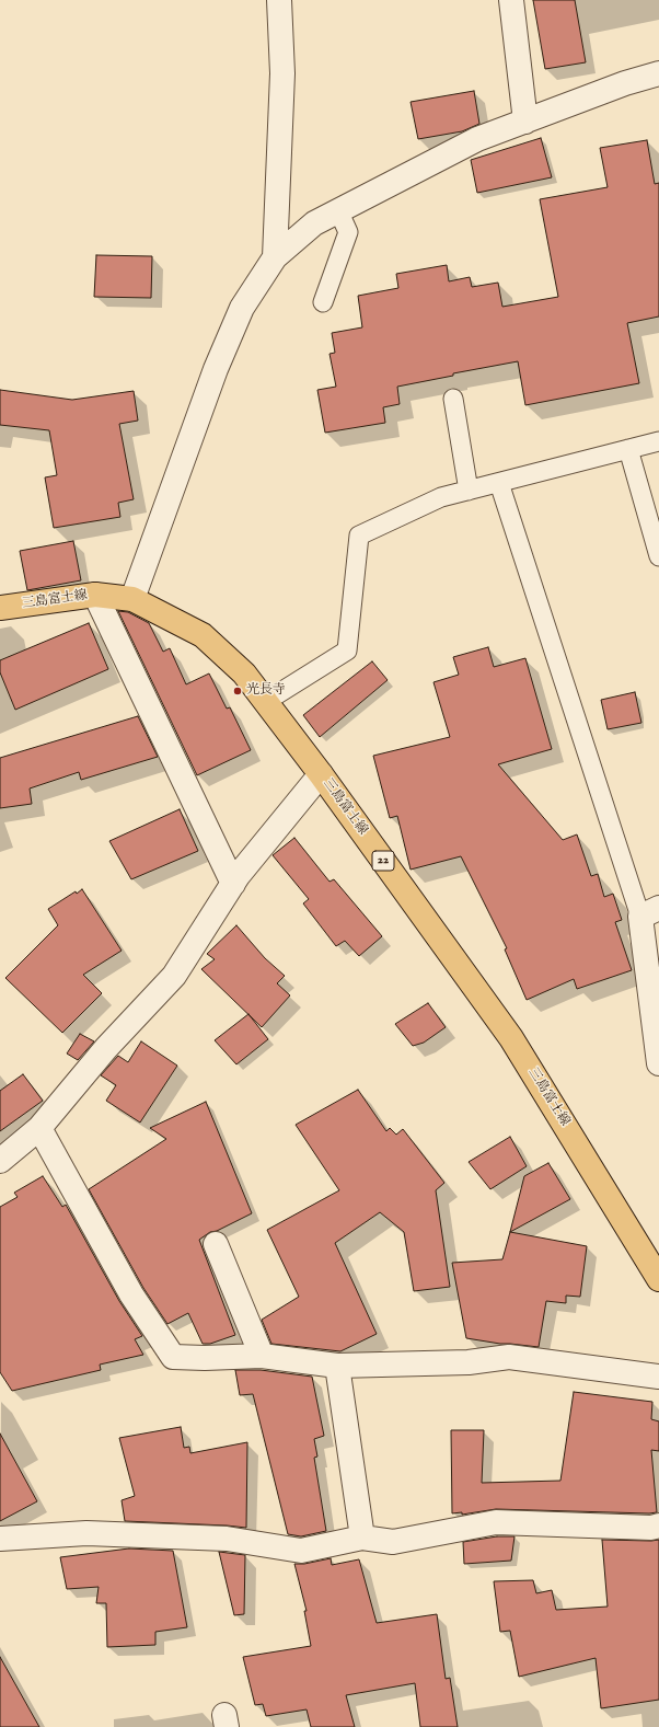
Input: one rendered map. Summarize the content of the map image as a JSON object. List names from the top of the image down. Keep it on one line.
{"streets":{"main road":["三島富士線","22"]},"places":["光長寺"]}
